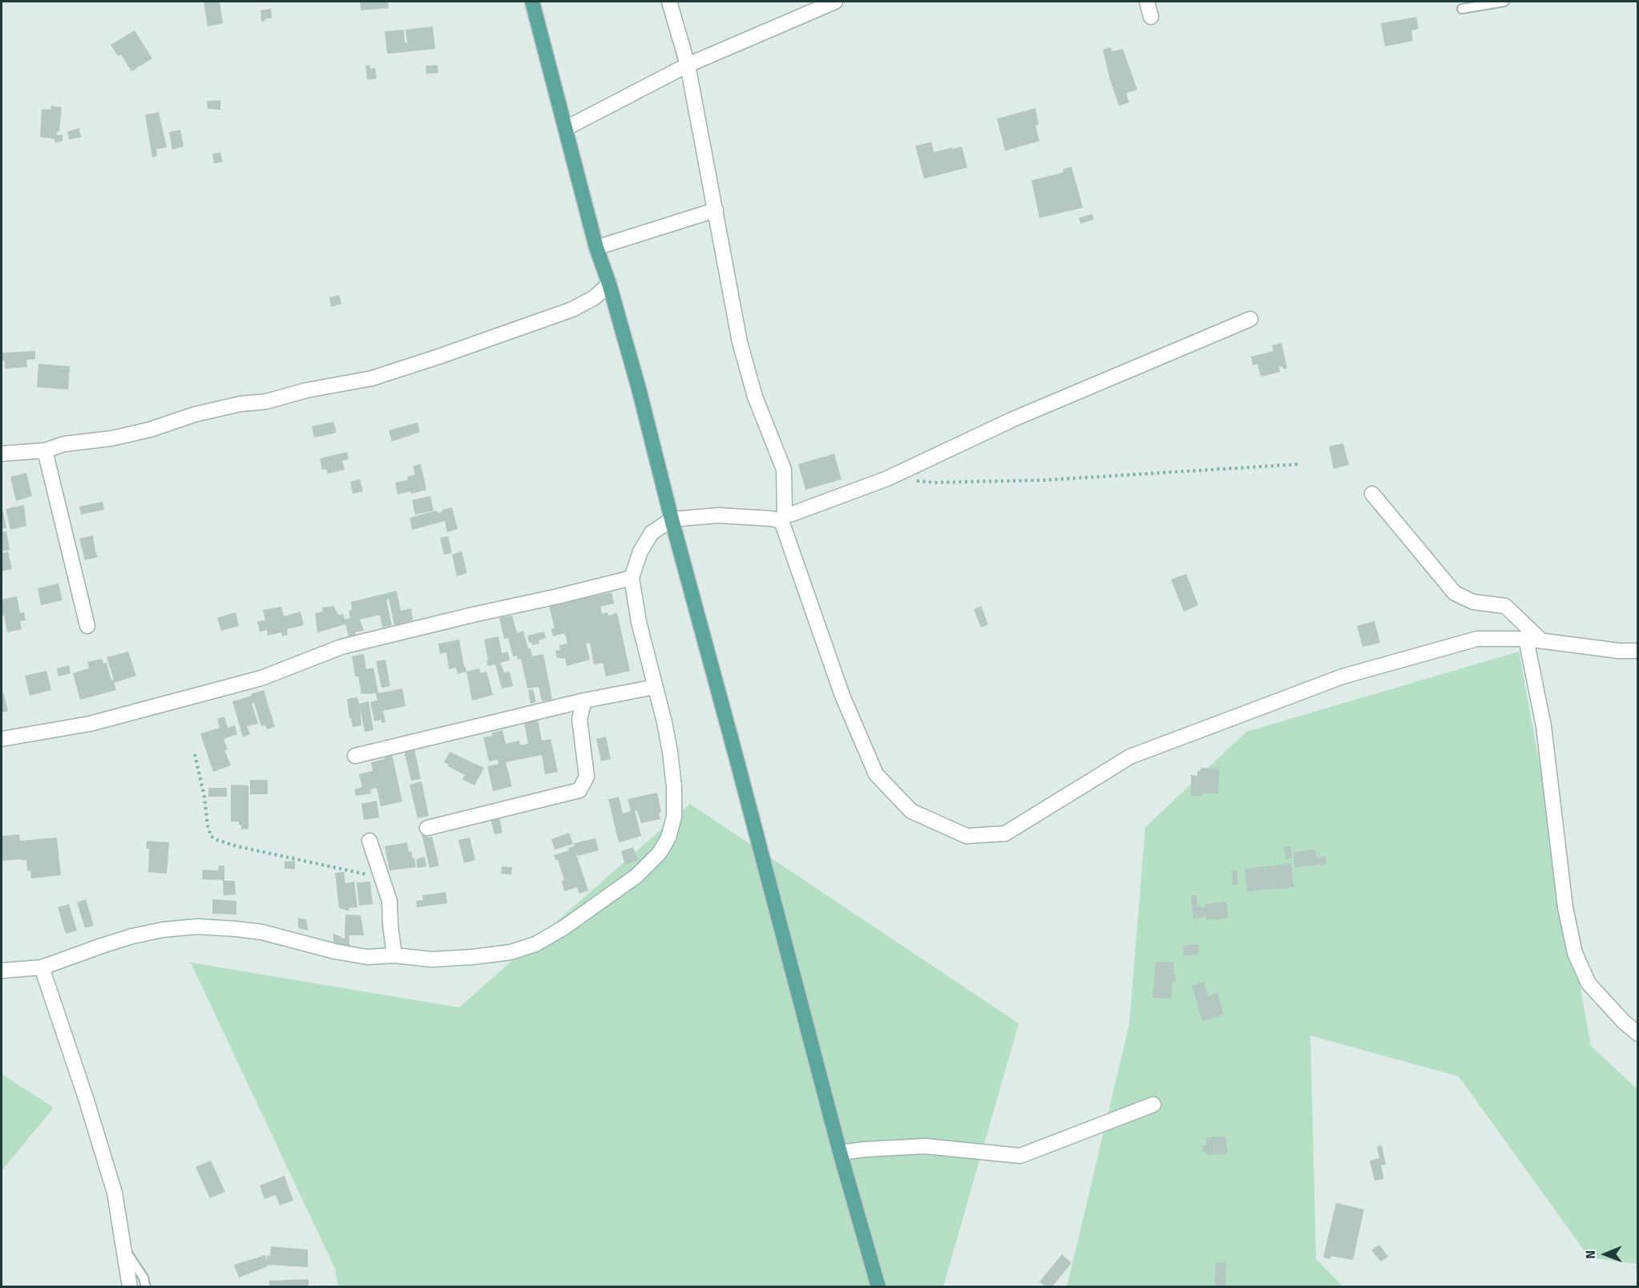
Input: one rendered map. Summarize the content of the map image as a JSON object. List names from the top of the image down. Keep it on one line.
{"north":"left"}
